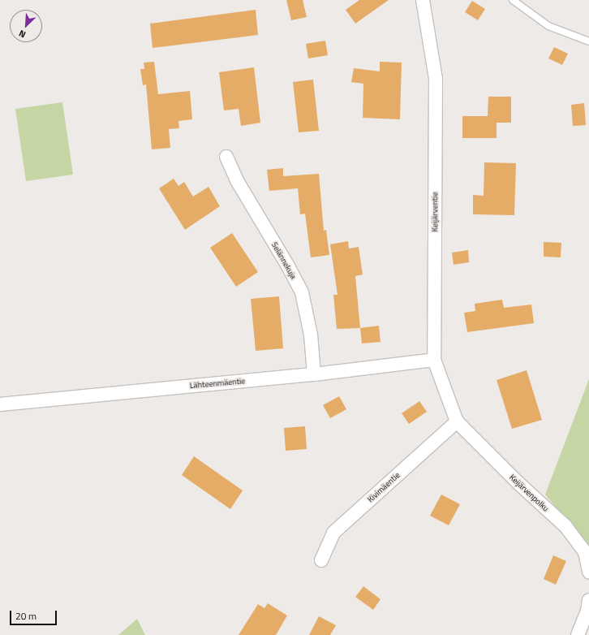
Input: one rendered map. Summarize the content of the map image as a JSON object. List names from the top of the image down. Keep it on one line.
{"streets":{"street":["Keijärventie","Selännekuja","Lähteenmäentie","Kivimäentie","Keijärvenpolku"]},"crossings":[["Keijärventie","Lähteenmäentie"],["Keijärventie","Kivimäentie"],["Keijärventie","Keijärvenpolku"],["Selännekuja","Lähteenmäentie"],["Kivimäentie","Keijärvenpolku"]],"scale_bar":"20 m","north":"bottom left"}
